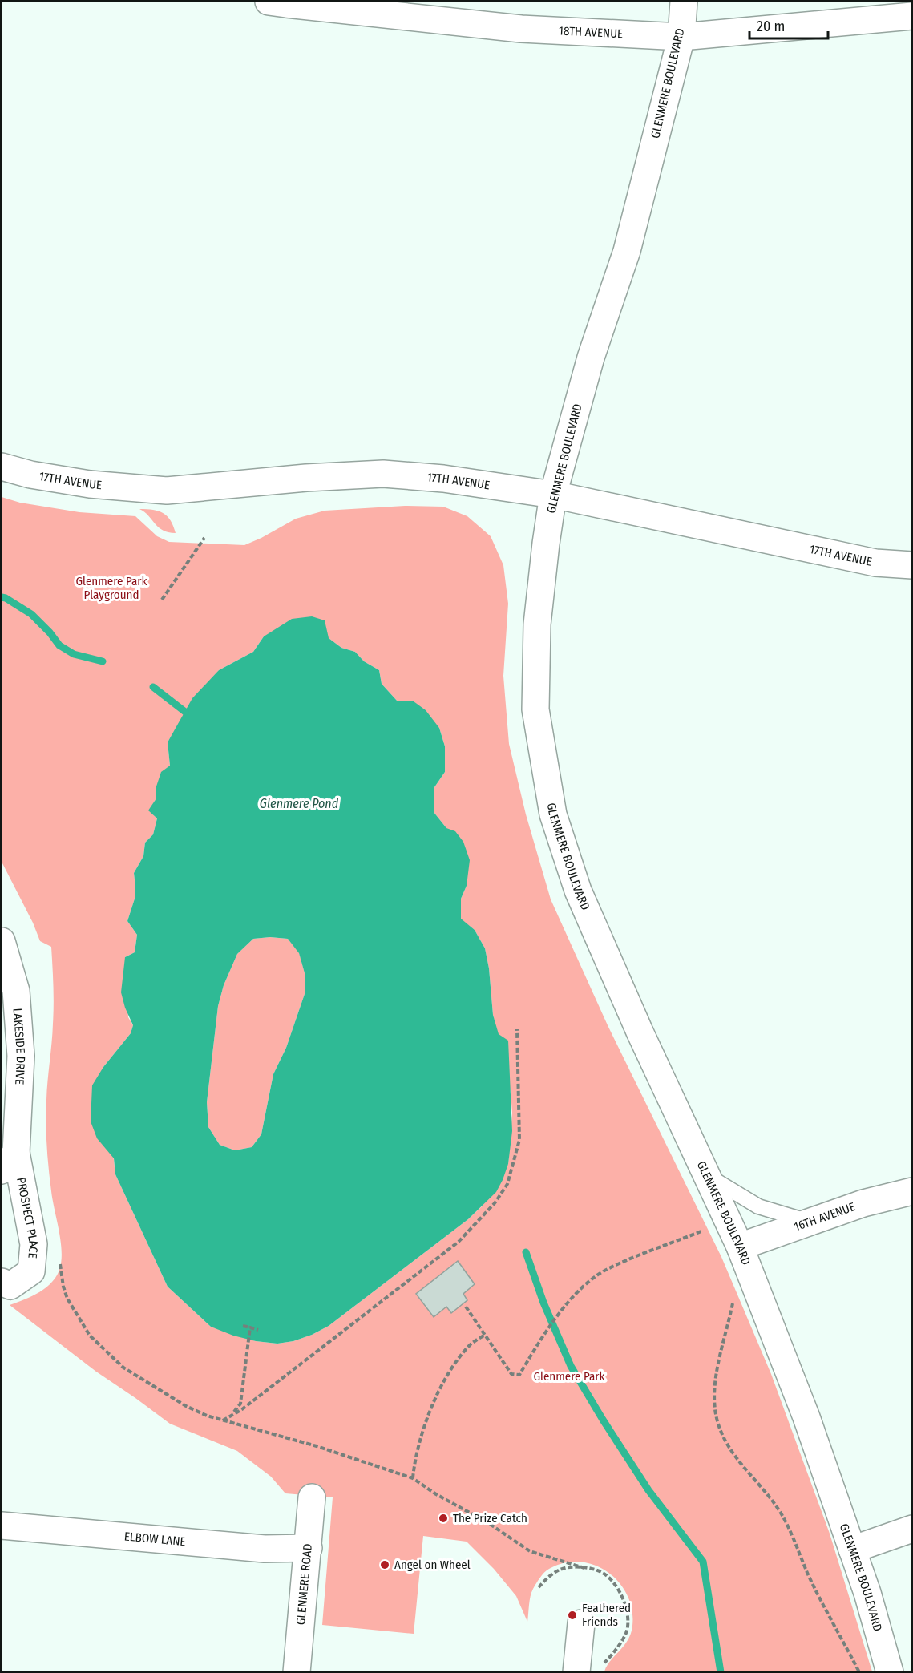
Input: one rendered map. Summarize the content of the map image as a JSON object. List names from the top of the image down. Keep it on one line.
{"streets":{"street":["18TH AVENUE","GLENMERE BOULEVARD","17TH AVENUE","LAKESIDE DRIVE","16TH AVENUE","PROSPECT PLACE","ELBOW LANE","GLENMERE ROAD"]},"crossings":[["18TH AVENUE","GLENMERE BOULEVARD"],["GLENMERE BOULEVARD","17TH AVENUE"],["GLENMERE BOULEVARD","16TH AVENUE"],["LAKESIDE DRIVE","PROSPECT PLACE"],["ELBOW LANE","GLENMERE ROAD"]],"water":["Glenmere Pond"],"parks":["Glenmere Park Playground","Glenmere Park"],"places":["The Prize Catch","Angel on Wheel","Feathered Friends"],"scale_bar":"20 m"}
